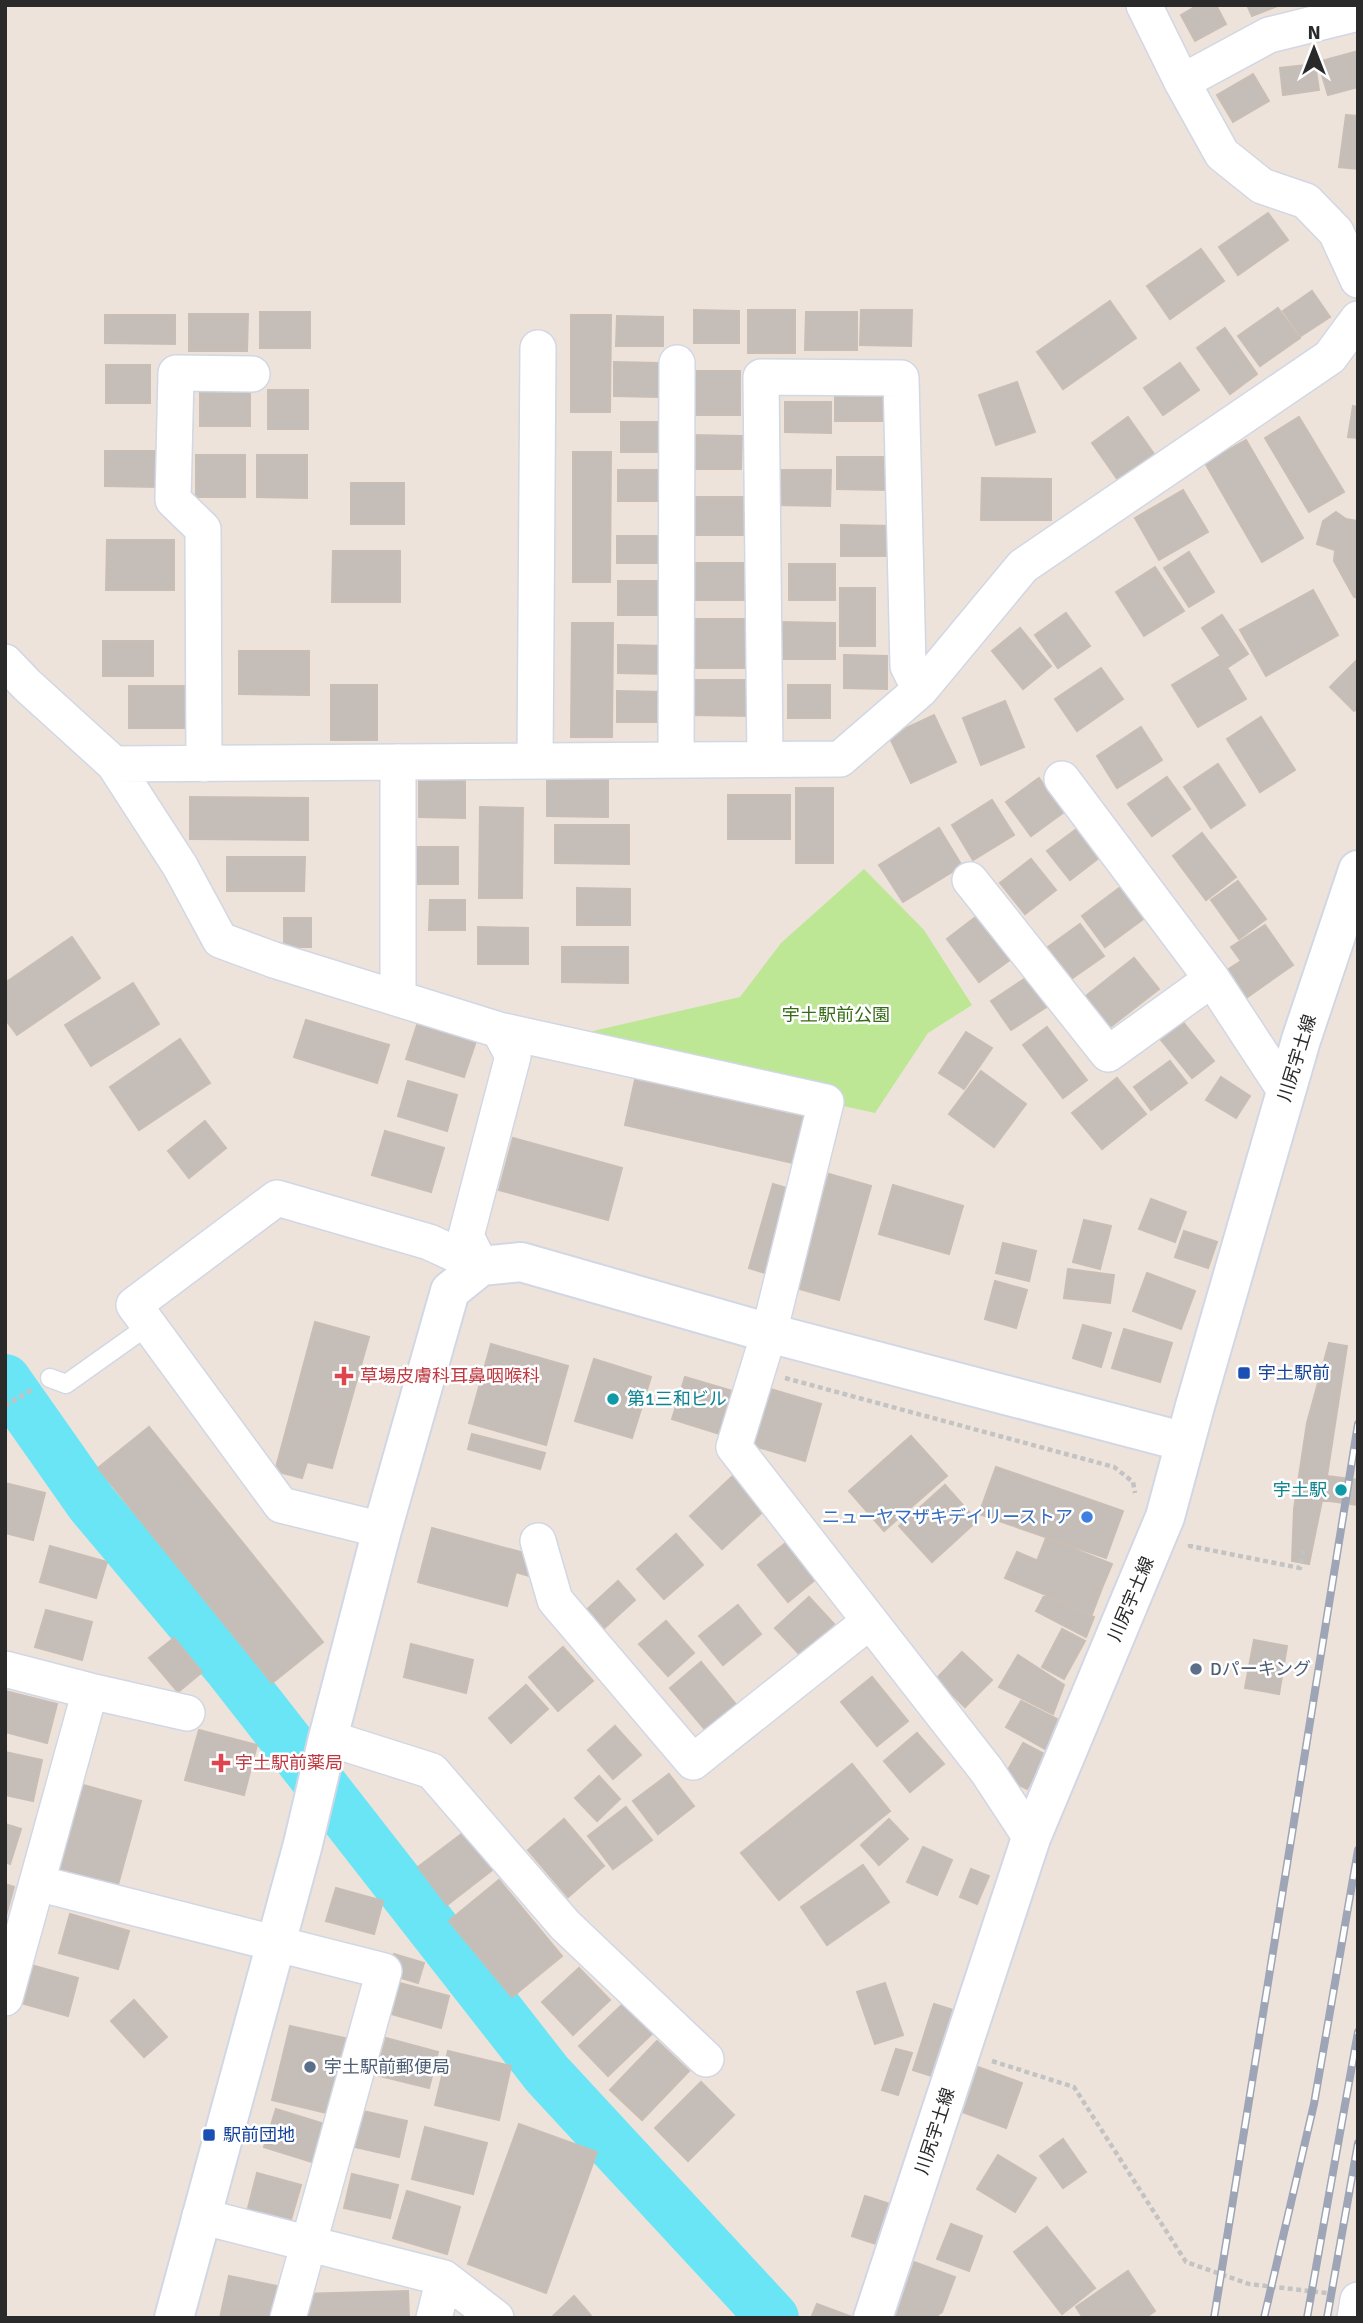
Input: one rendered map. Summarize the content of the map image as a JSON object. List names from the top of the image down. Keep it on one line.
{"streets":{"street":["川尻宇土線"]},"parks":["宇土駅前公園"],"places":{"transit":["宇土駅前","駅前団地"],"health":["草場皮膚科耳鼻咽喉科","宇土駅前薬局"],"other":["第1三和ビル","宇土駅","ニューヤマザキデイリーストア","Dパーキング","宇土駅前郵便局"]},"north":"top"}
